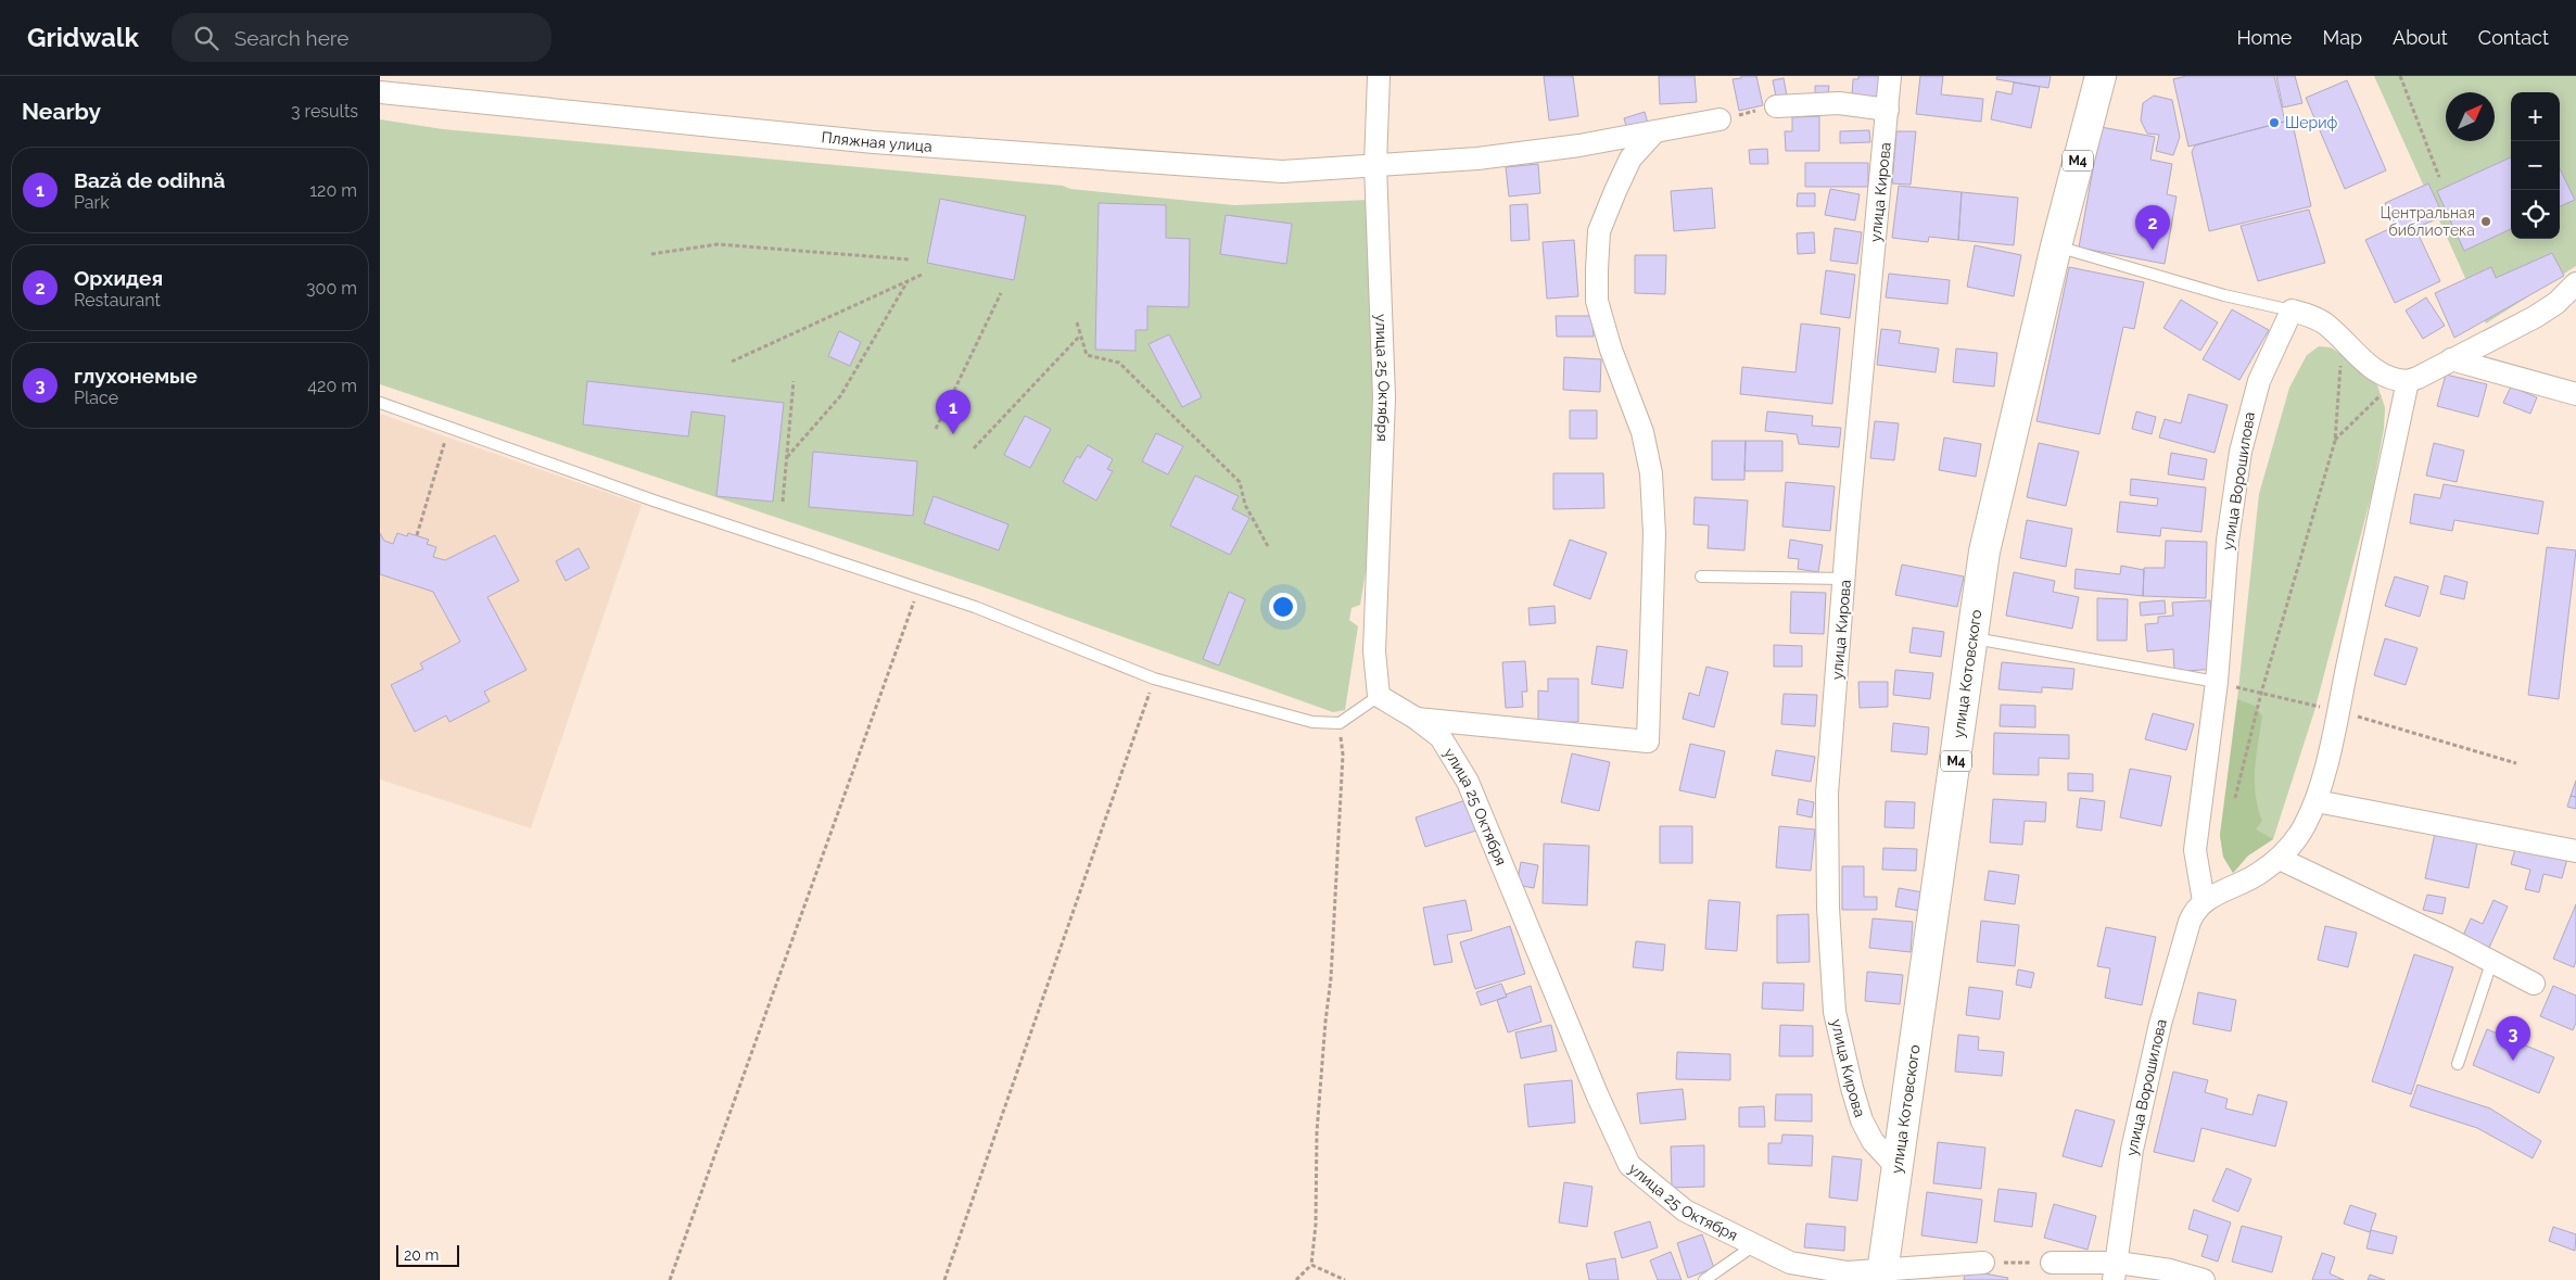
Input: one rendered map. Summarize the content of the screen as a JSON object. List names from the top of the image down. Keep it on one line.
{"streets":{"highway":["M4","улица Котовского"],"street":["Пляжная улица","улица Кирова","улица 25 Октября","улица Ворошилова"]},"crossings":[["Пляжная улица","улица 25 Октября"],["улица Кирова","улица Котовского"],["улица 25 Октября","улица Котовского"]],"places":["Шериф","Центральная библиотека"],"scale_bar":"20 m","north":"top right","page":{"header":"Gridwalk","search":"Search here","nav":["Home","Map","About","Contact"],"heading":["Nearby","3 results"],"map_buttons":["+","−"],"list":[{"mark":"1","name":"Bază de odihnă","note":"Park","value":"120 m"},{"mark":"2","name":"Орхидея","note":"Restaurant","value":"300 m"},{"mark":"3","name":"глухонемые","note":"Place","value":"420 m"}],"pins":["2","1","3"],"scale":"20 m"}}
